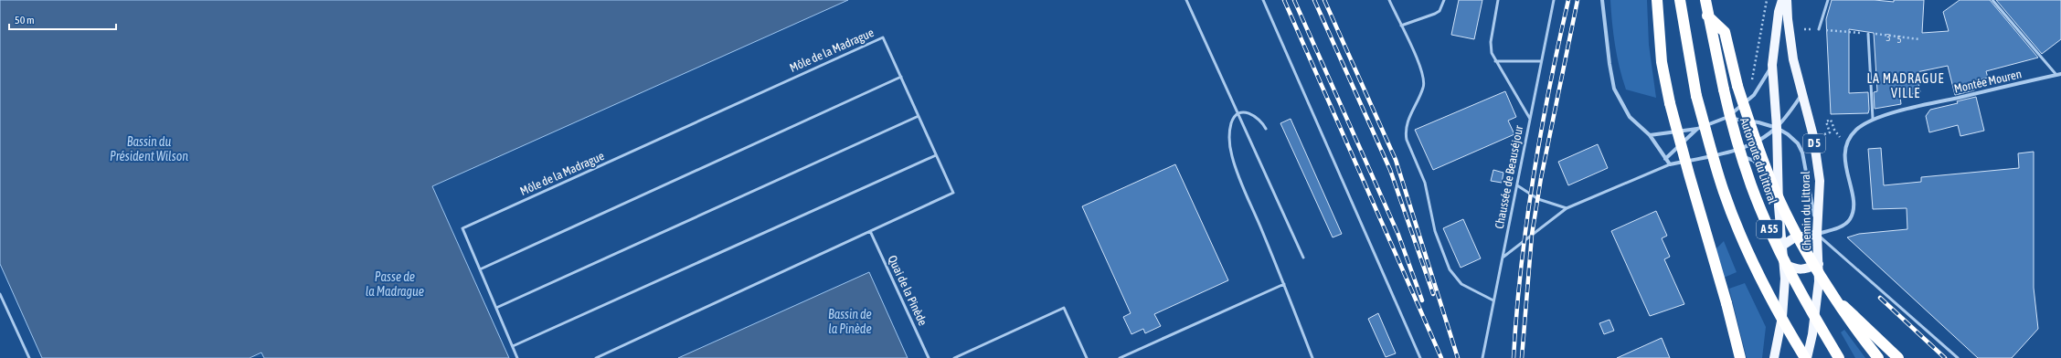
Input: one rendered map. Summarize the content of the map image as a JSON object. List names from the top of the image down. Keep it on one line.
{"streets":{"highway":["Autoroute du Littoral","A 55"],"main road":["D 5","Chemin du Littoral"],"street":["Montée Mouren"],"lane":["Môle de la Madrague","Chaussée de Beauséjour","Quai de la Pinède"]},"crossings":[["Môle de la Madrague","Quai de la Pinède"],["Montée Mouren","Chemin du Littoral"],["Chemin du Littoral","A 55"]],"districts":["LA MADRAGUE VILLE"],"water":["Bassin du Président Wilson","Passe de la Madrague","Bassin de la Pinède"],"house_numbers":["3","5"],"scale_bar":"50 m"}
